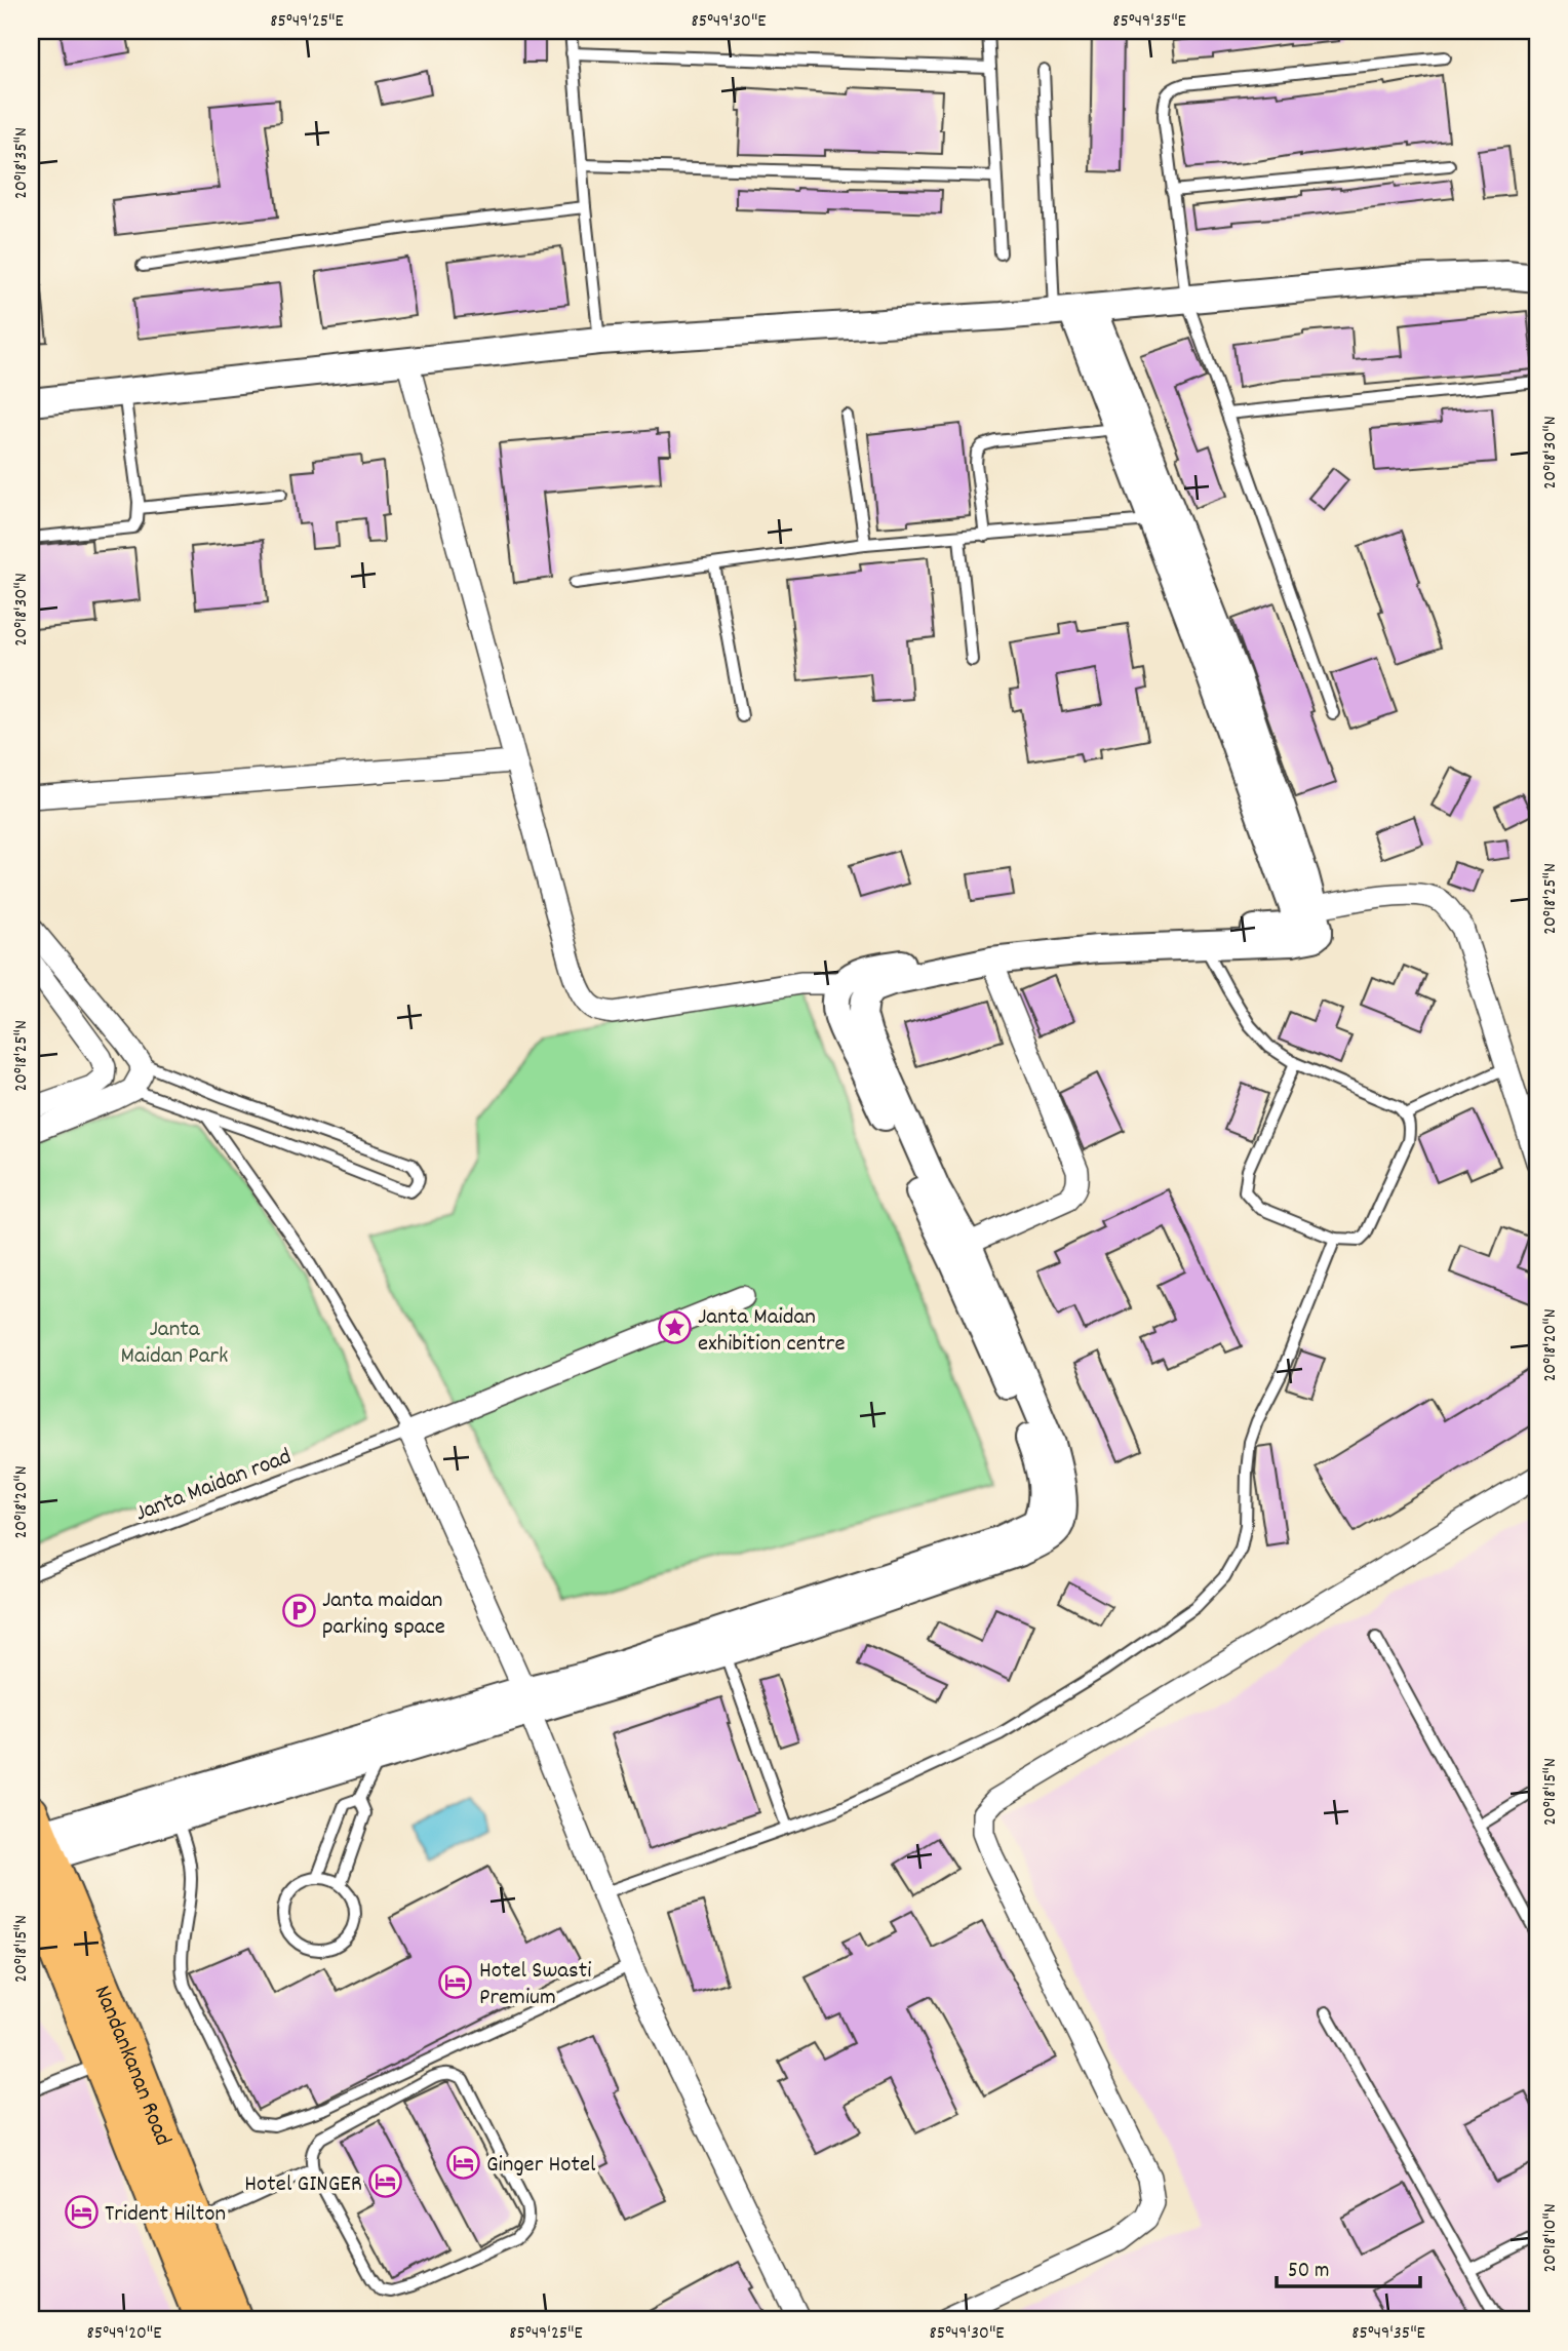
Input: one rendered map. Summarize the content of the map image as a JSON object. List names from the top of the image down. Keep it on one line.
{"streets":{"main road":["Nandankanan Road"],"lane":["Janta Maidan road"]},"parks":["Janta Maidan Park"],"places":{"place":["Janta Maidan exhibition centre"],"parking":["Janta maidan parking space"],"hotel":["Hotel Swasti Premium","Ginger Hotel","Hotel GINGER","Trident Hilton"]},"scale_bar":"50 m","coordinates":["85°49'25\"E","85°49'30\"E","85°49'35\"E","20°18'35\"N","20°18'30\"N","20°18'25\"N","20°18'20\"N","20°18'15\"N","20°18'10\"N","85°49'20\"E"]}
